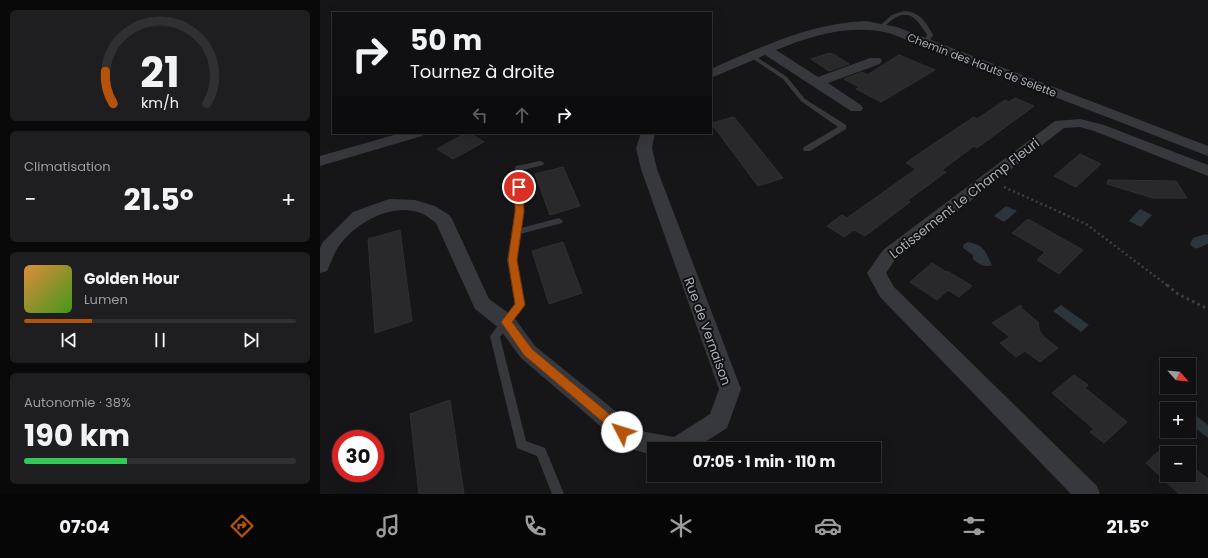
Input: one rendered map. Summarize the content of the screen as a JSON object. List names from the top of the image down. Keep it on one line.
{"streets":{"street":["Chemin des Hauts de Selette","Lotissement Le Champ Fleuri","Rue de Vernaison"]},"north":"bottom right","page":{"turn":["50 m","Tournez à droite"],"tile":["Climatisation",["Autonomie · 38%","190 km"]],"heat":["−","21.5°","+"],"song":["Golden Hour","Lumen"],"map_buttons":["+","−"],"limit":"30","trip":"07:05 · 1 min · 110 m","tabs":["07:04","21.5°"],"gauge":["21","km/h"]}}
